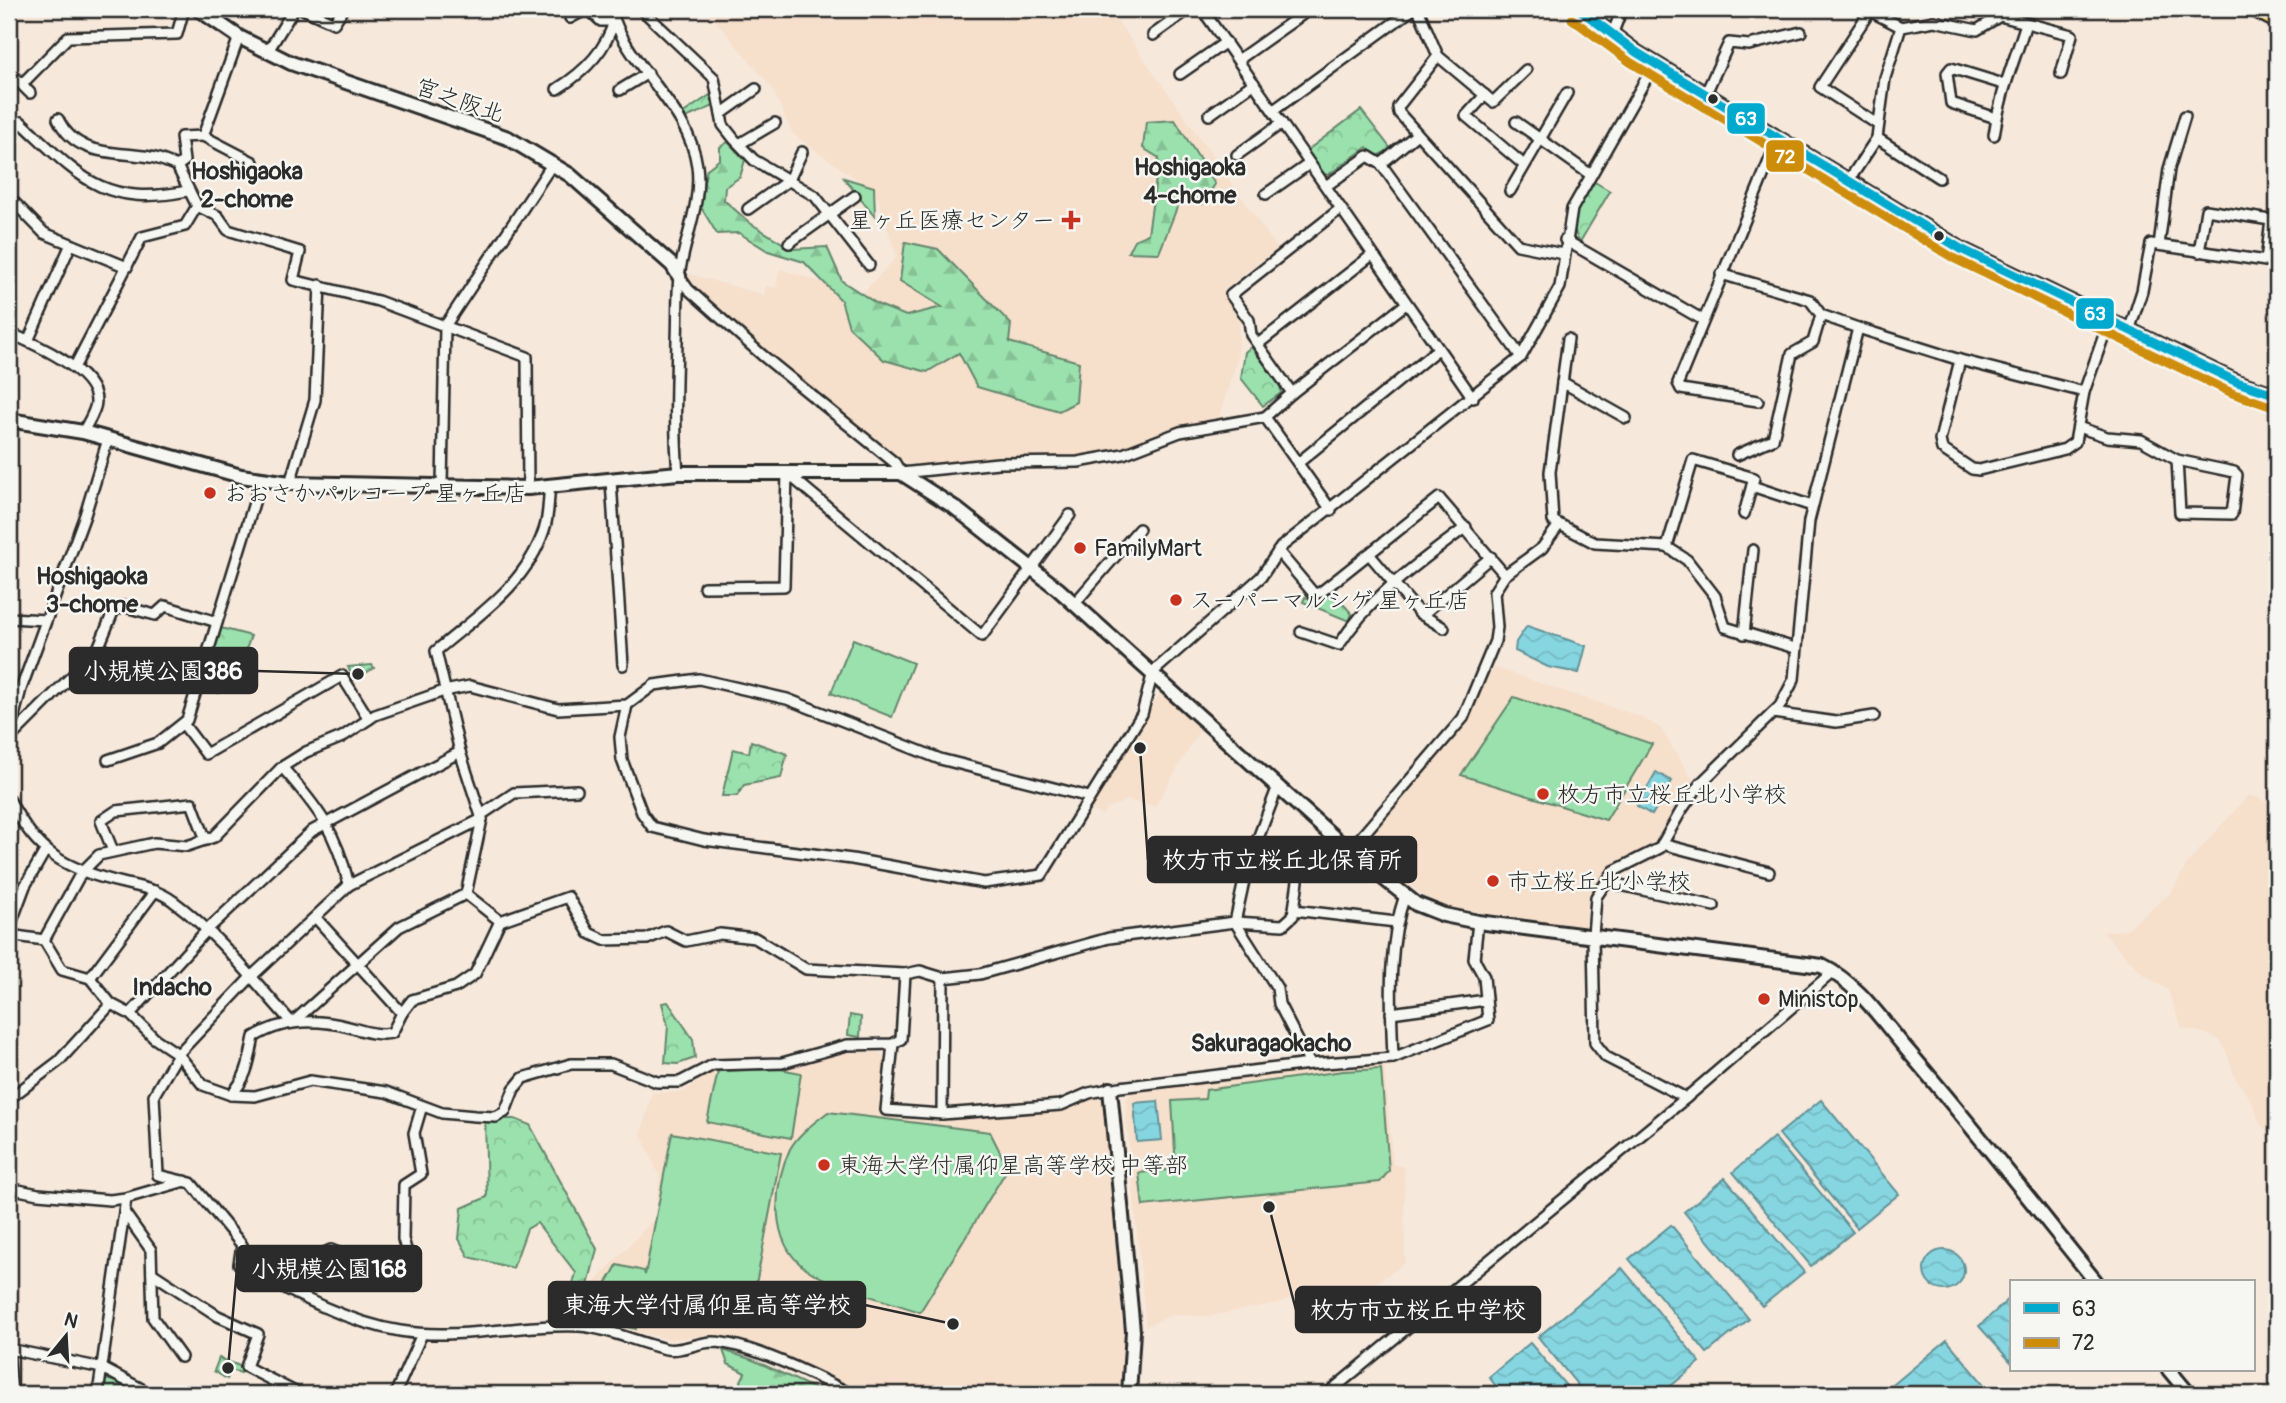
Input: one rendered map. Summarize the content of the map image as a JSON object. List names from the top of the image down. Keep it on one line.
{"streets":{"street":["宮之阪北"]},"districts":["Hoshigaoka 4-chome","Hoshigaoka 2-chome","Hoshigaoka 3-chome","Indacho","Sakuragaokacho"],"places":{"health":["星ヶ丘医療センター"],"other":["おおさかパルコープ 星ヶ丘店","FamilyMart","スーパーマルシゲ 星ヶ丘店","小規模公園386","枚方市立桜丘北保育所","枚方市立桜丘北小学校","市立桜丘北小学校","Ministop","東海大学付属仰星高等学校 中等部","枚方市立桜丘中学校","東海大学付属仰星高等学校","小規模公園168"]},"lines":["transit line 63","transit line 72"],"legend":["63","72"],"north":"top"}
